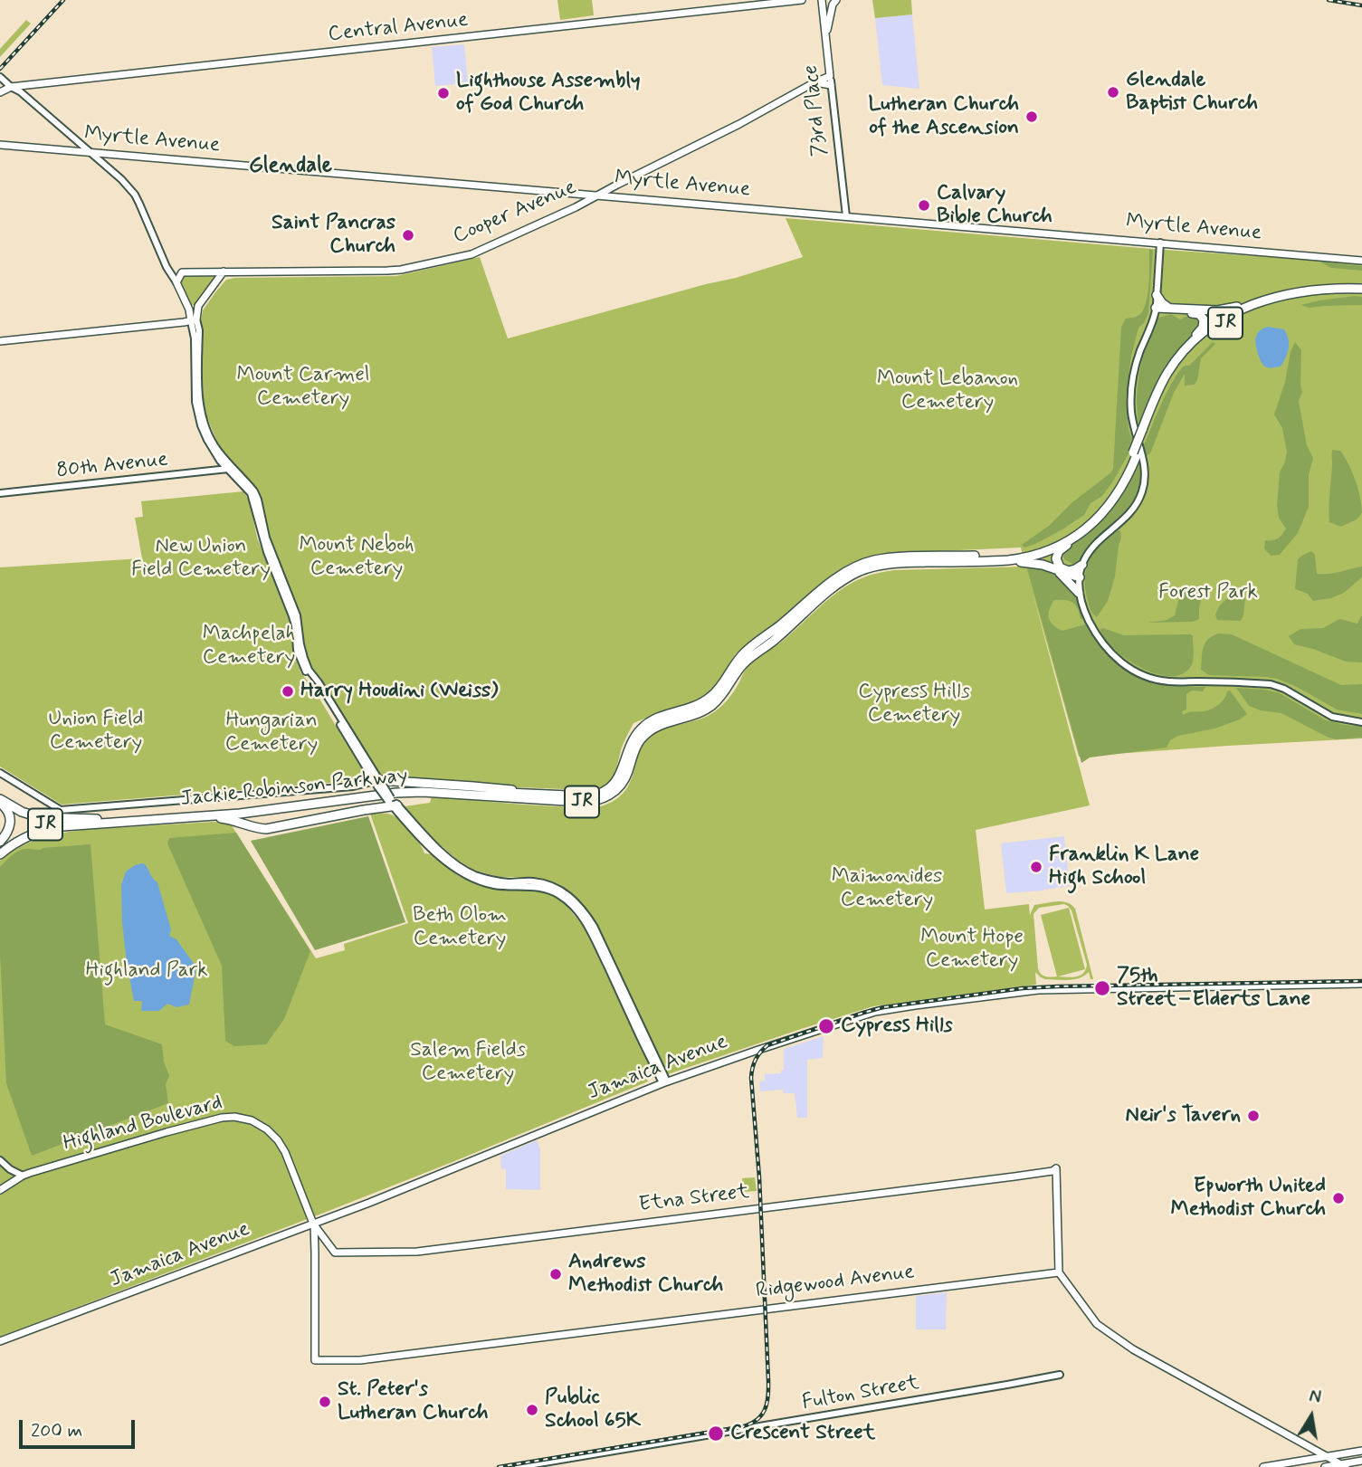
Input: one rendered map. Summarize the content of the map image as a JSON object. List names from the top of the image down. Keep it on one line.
{"streets":{"highway":["JR","Jackie Robinson Parkway"],"main road":["Central Avenue","73rd Place","Myrtle Avenue","Cooper Avenue","Jamaica Avenue","Highland Boulevard","Etna Street","Ridgewood Avenue"],"street":["80th Avenue","Fulton Street"]},"crossings":[["73rd Place","Myrtle Avenue"],["73rd Place","Cooper Avenue"],["Myrtle Avenue","Cooper Avenue"],["Jamaica Avenue","Highland Boulevard"],["Jamaica Avenue","Etna Street"],["Jamaica Avenue","Ridgewood Avenue"],["Highland Boulevard","Etna Street"],["Highland Boulevard","Ridgewood Avenue"],["Etna Street","Ridgewood Avenue"]],"districts":["Glendale"],"parks":["Mount Carmel Cemetery","Mount Lebanon Cemetery","Mount Neboh Cemetery","New Union Field Cemetery","Forest Park","Machpelah Cemetery","Cypress Hills Cemetery","Union Field Cemetery","Hungarian Cemetery","Maimonides Cemetery","Beth Olom Cemetery","Mount Hope Cemetery","Highland Park","Salem Fields Cemetery"],"places":["Glendale Baptist Church","Lighthouse Assembly of God Church","Lutheran Church of the Ascension","Calvary Bible Church","Saint Pancras Church","Harry Houdini (Weiss)","Franklin K Lane High School","75th Street–Elderts Lane","Cypress Hills","Neir's Tavern","Epworth United Methodist Church","Andrews Methodist Church","St. Peter's Lutheran Church","Public School 65K","Crescent Street"],"scale_bar":"200 m","north":"top"}
